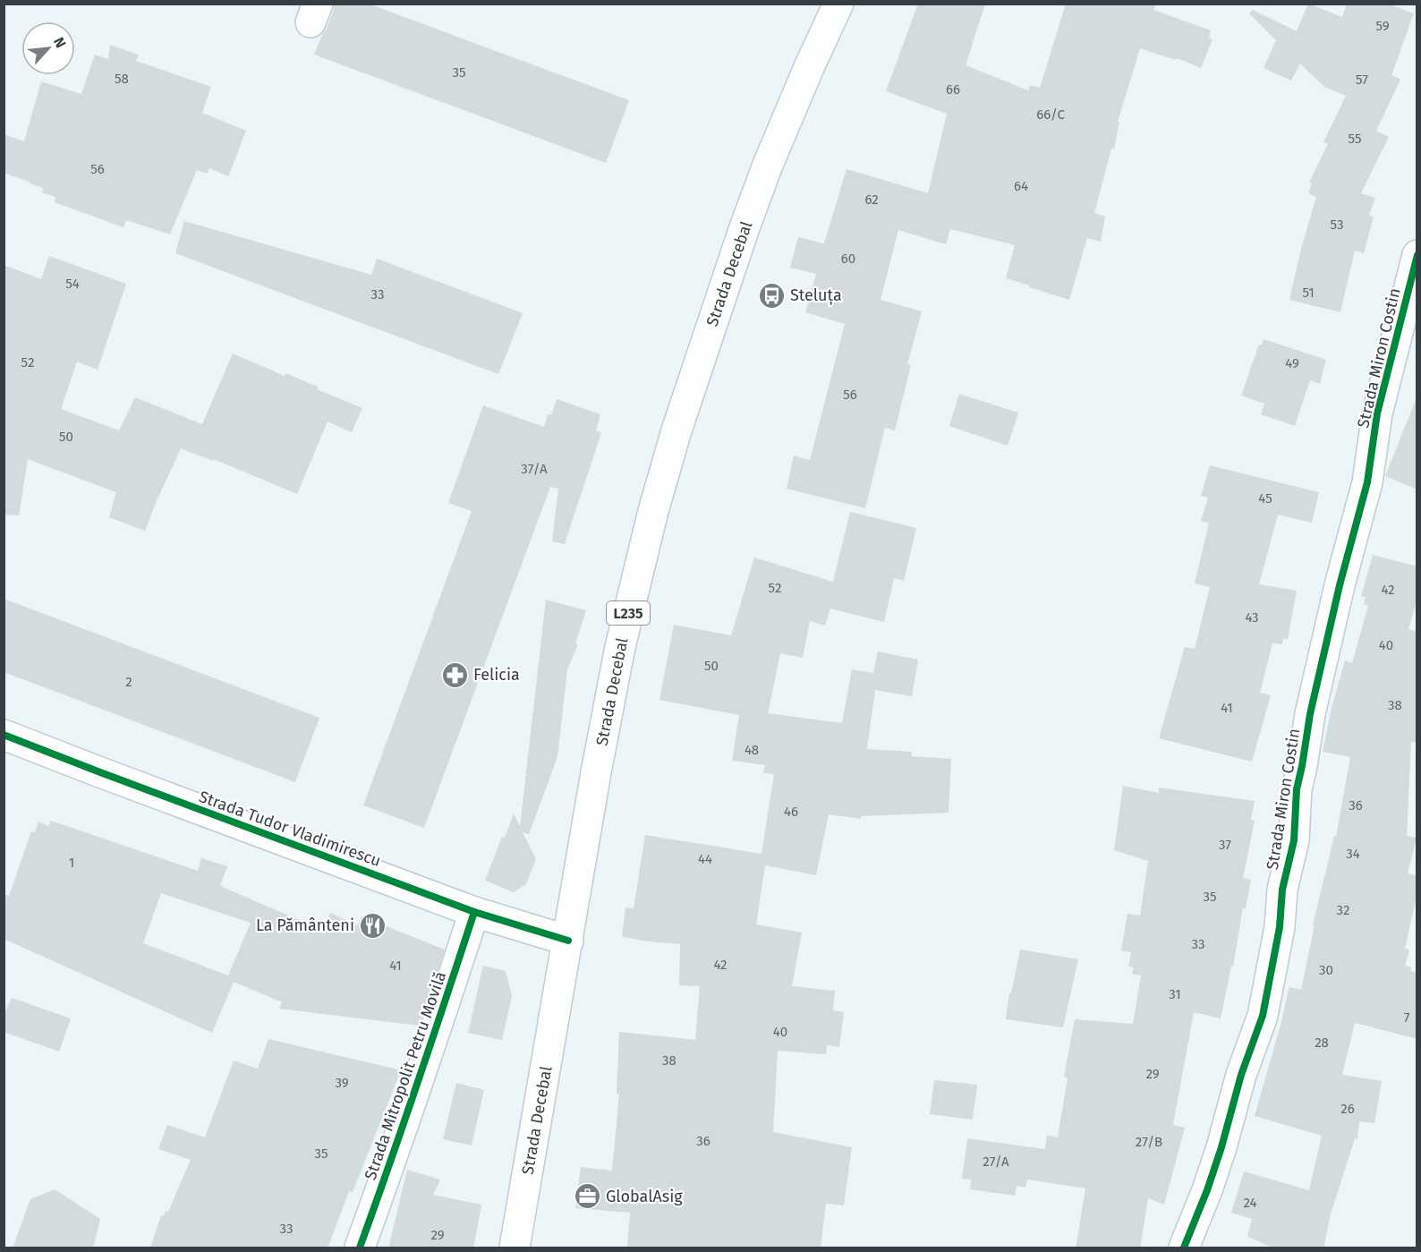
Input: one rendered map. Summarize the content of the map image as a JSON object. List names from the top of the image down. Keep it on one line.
{"streets":{"street":["Strada Decebal","Strada Miron Costin","L235","Strada Tudor Vladimirescu","Strada Mitropolit Petru Movilă"]},"crossings":[["Strada Decebal","Strada Tudor Vladimirescu"],["Strada Tudor Vladimirescu","Strada Mitropolit Petru Movilă"]],"places":{"bus stop":["Steluța"],"pharmacy":["Felicia"],"restaurant":["La Pământeni"],"office":["GlobalAsig"]},"house_numbers":["59","35","58","57","66","66/C","55","56","64","62","53","60","54","51","33","52","49","56","50","37/A","45","52","42","43","40","50","2","38","41","48","36","46","37","34","44","1","35","32","33","42","41","30","31","7","40","28","38","29","39","26","36","27/B","35","27/A","24","33","29"],"north":"top right"}
